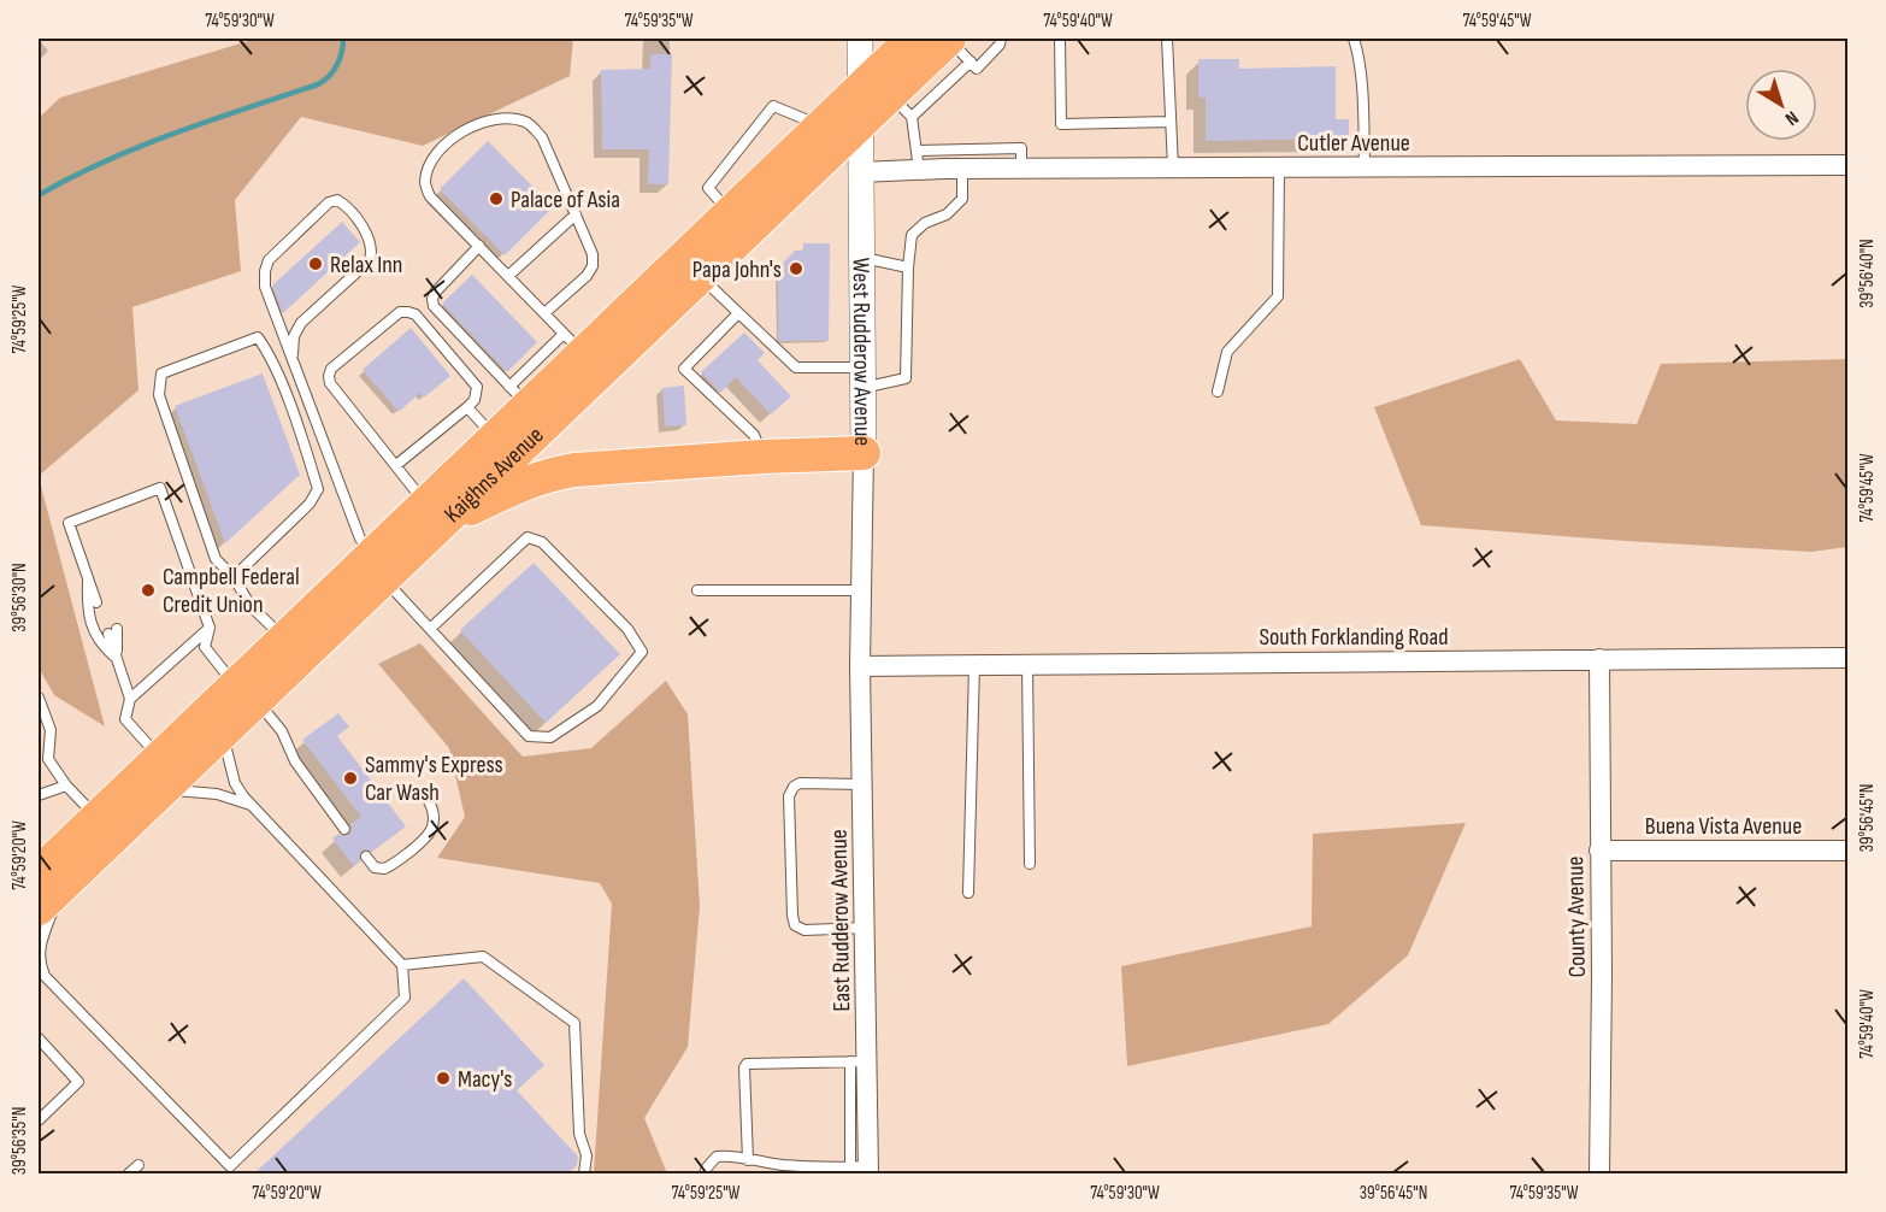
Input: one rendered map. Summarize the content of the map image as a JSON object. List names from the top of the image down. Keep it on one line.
{"streets":{"highway":["Kaighns Avenue"],"street":["Cutler Avenue","West Rudderow Avenue","South Forklanding Road","Buena Vista Avenue","County Avenue","East Rudderow Avenue"]},"crossings":[["Cutler Avenue","West Rudderow Avenue"],["West Rudderow Avenue","Kaighns Avenue"],["West Rudderow Avenue","South Forklanding Road"],["West Rudderow Avenue","East Rudderow Avenue"],["South Forklanding Road","County Avenue"],["South Forklanding Road","East Rudderow Avenue"],["Buena Vista Avenue","County Avenue"]],"places":["Palace of Asia","Relax Inn","Papa John's","Campbell Federal Credit Union","Sammy's Express Car Wash","Macy's"],"north":"bottom right","coordinates":["74°59'30\"W","74°59'35\"W","74°59'40\"W","74°59'45\"W","39°56'40\"N","74°59'25\"W","39°56'30\"N","39°56'45\"N","74°59'20\"W","39°56'35\"N"]}
